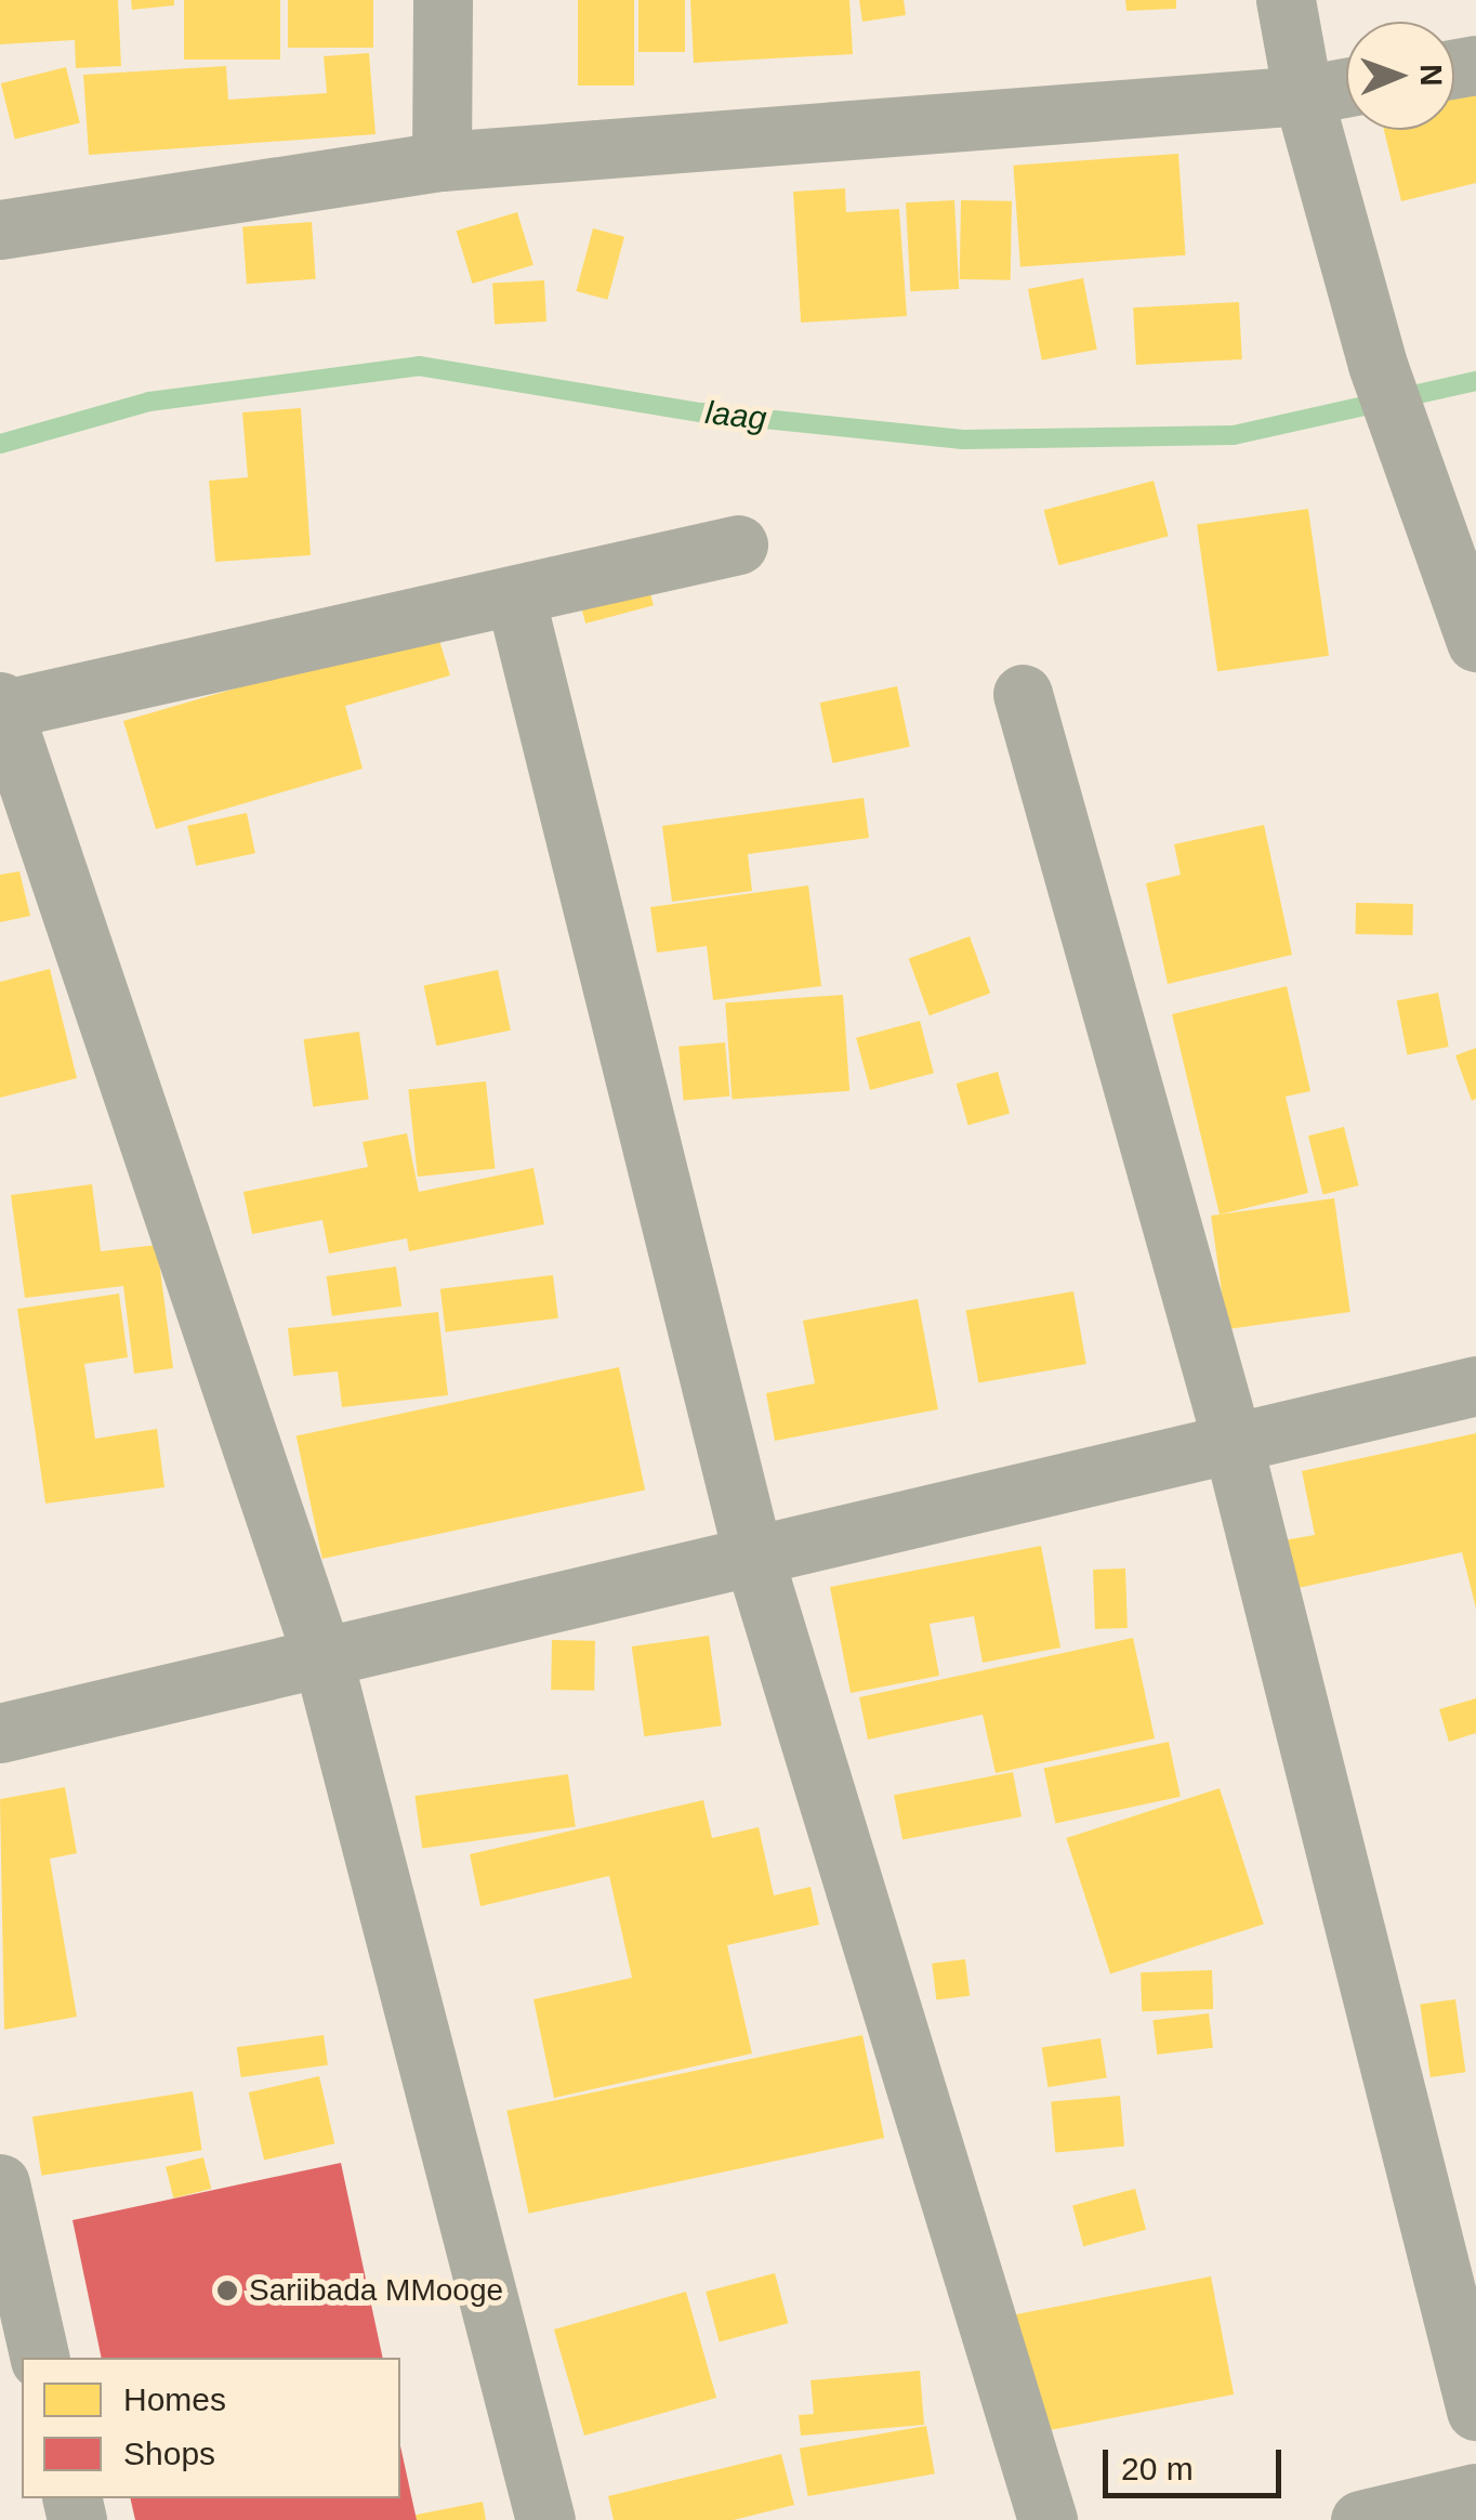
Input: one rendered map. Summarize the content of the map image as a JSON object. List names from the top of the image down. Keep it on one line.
{"water":["laag"],"places":["Sariibada MMooge"],"legend":["Homes","Shops"],"scale_bar":"20 m","north":"right"}
